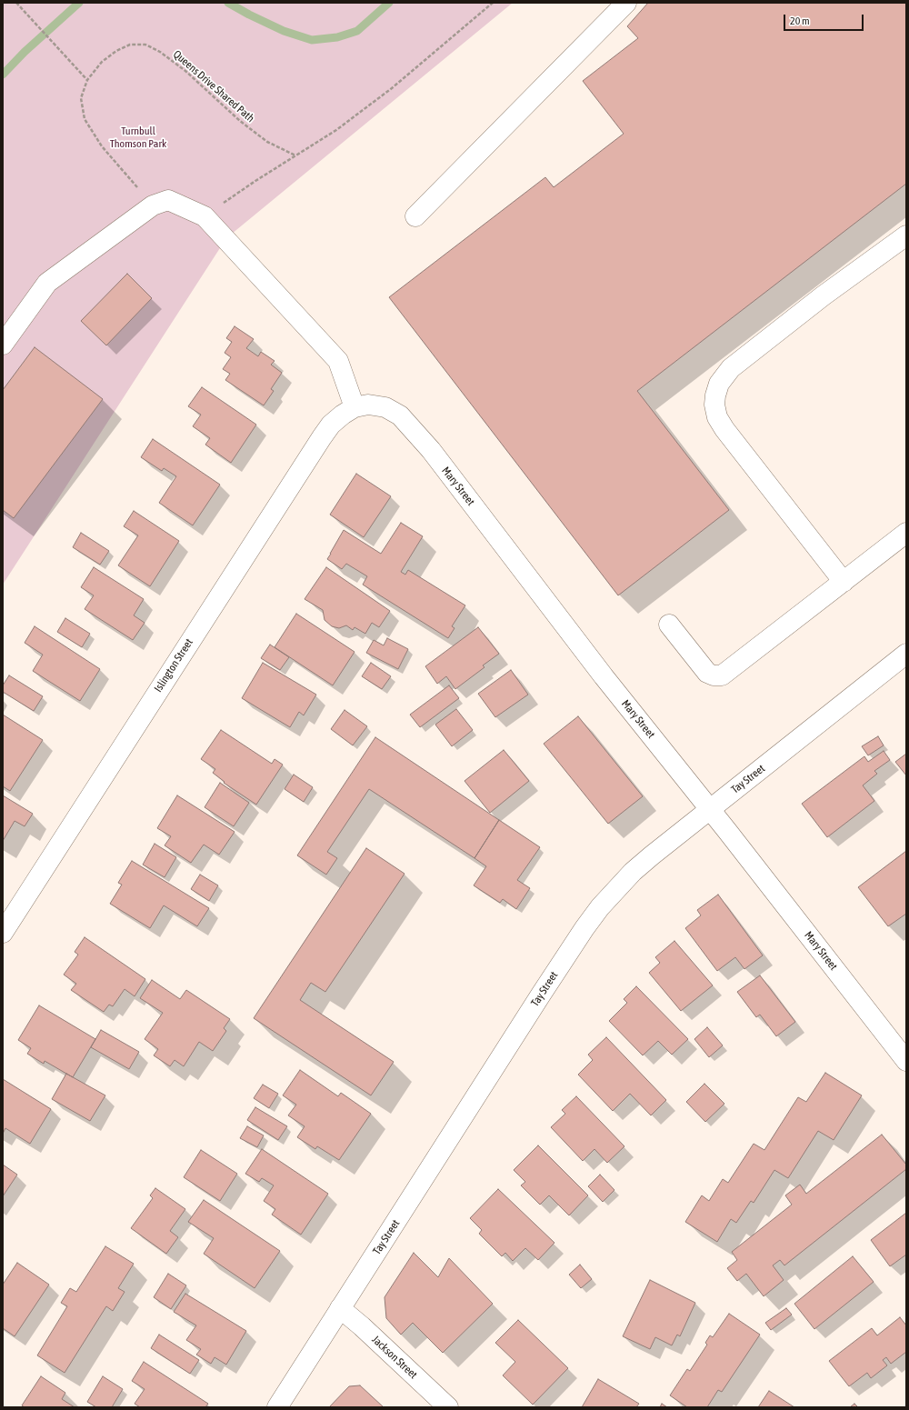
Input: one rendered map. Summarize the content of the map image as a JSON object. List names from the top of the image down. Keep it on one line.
{"streets":{"main road":["Mary Street","Islington Street","Tay Street","Jackson Street"],"path":["Queens Drive Shared Path"]},"crossings":[["Mary Street","Islington Street"],["Mary Street","Tay Street"],["Tay Street","Jackson Street"]],"parks":["Turnbull Thomson Park"],"scale_bar":"20 m"}
